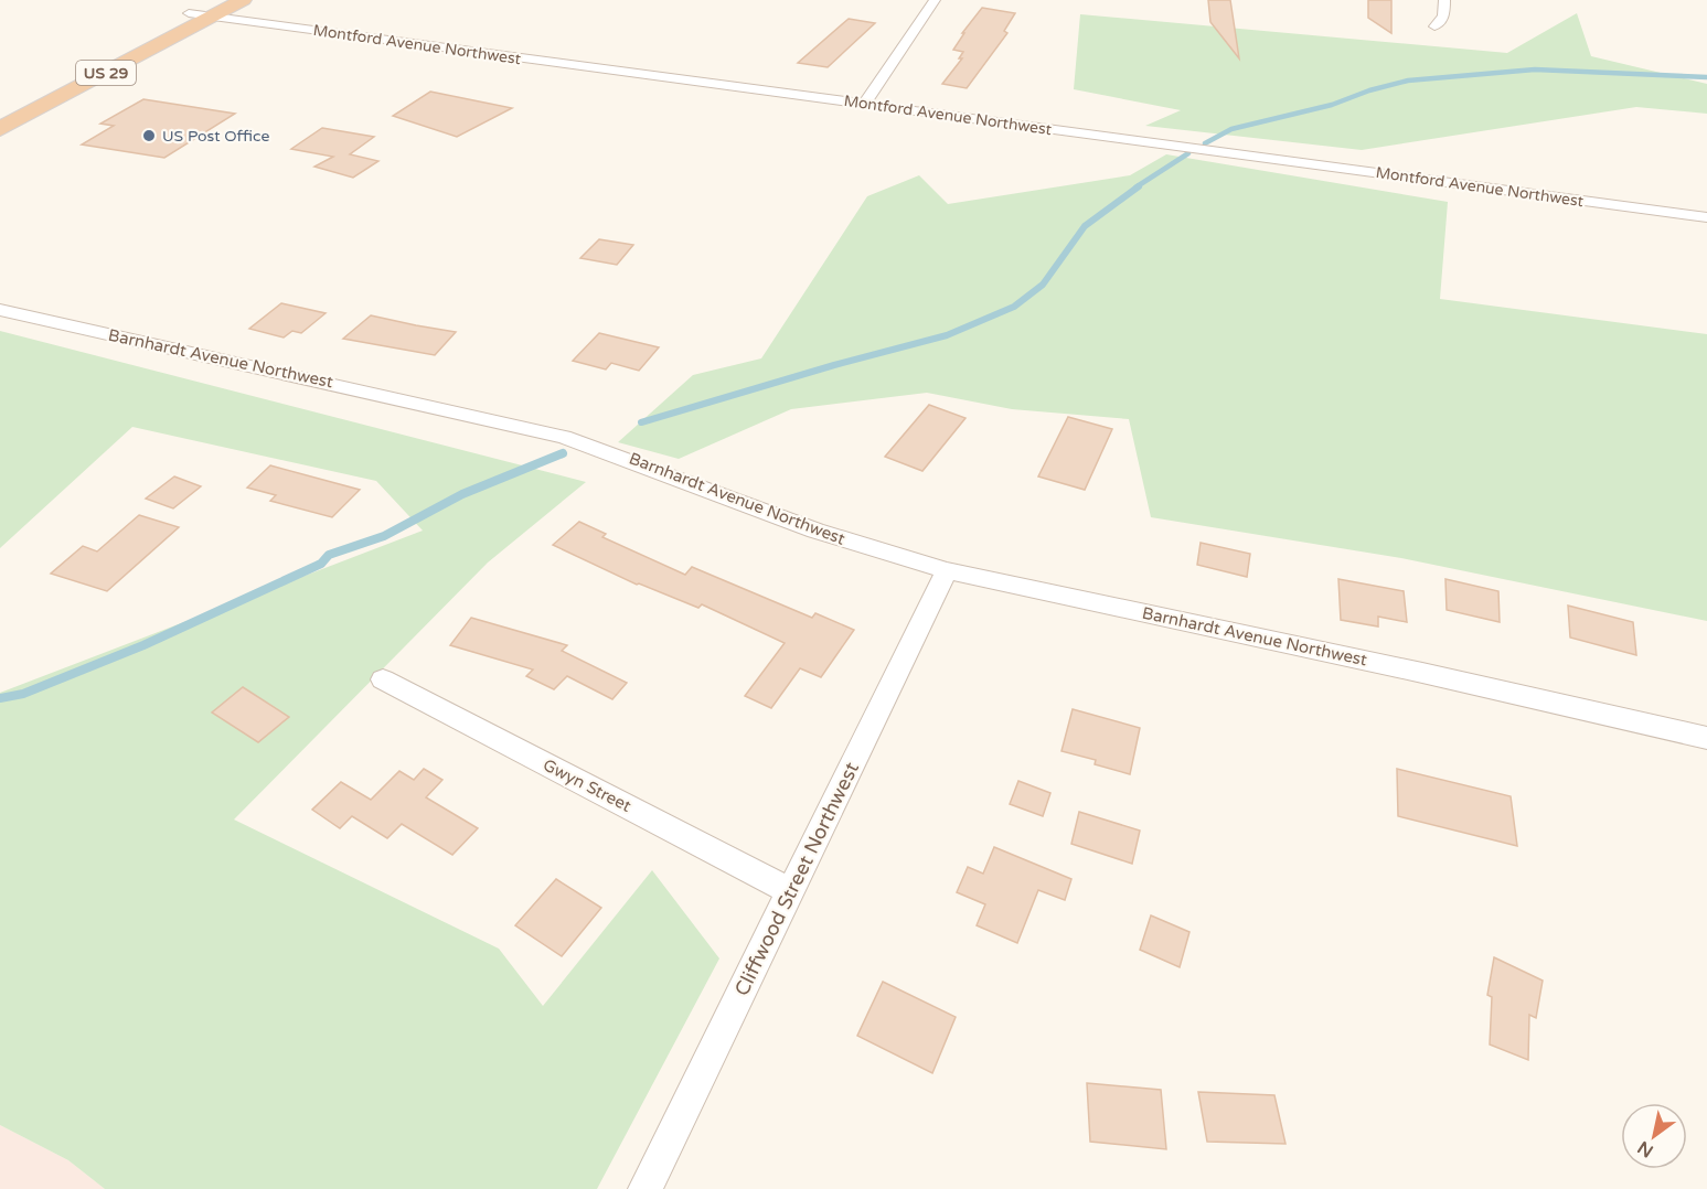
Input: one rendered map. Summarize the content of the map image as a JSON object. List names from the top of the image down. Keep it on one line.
{"streets":{"highway":["US 29"],"street":["Montford Avenue Northwest","Barnhardt Avenue Northwest","Gwyn Street","Cliffwood Street Northwest"]},"crossings":[["Montford Avenue Northwest","US 29"],["Barnhardt Avenue Northwest","Cliffwood Street Northwest"],["Gwyn Street","Cliffwood Street Northwest"]],"places":["US Post Office"],"north":"bottom left"}
